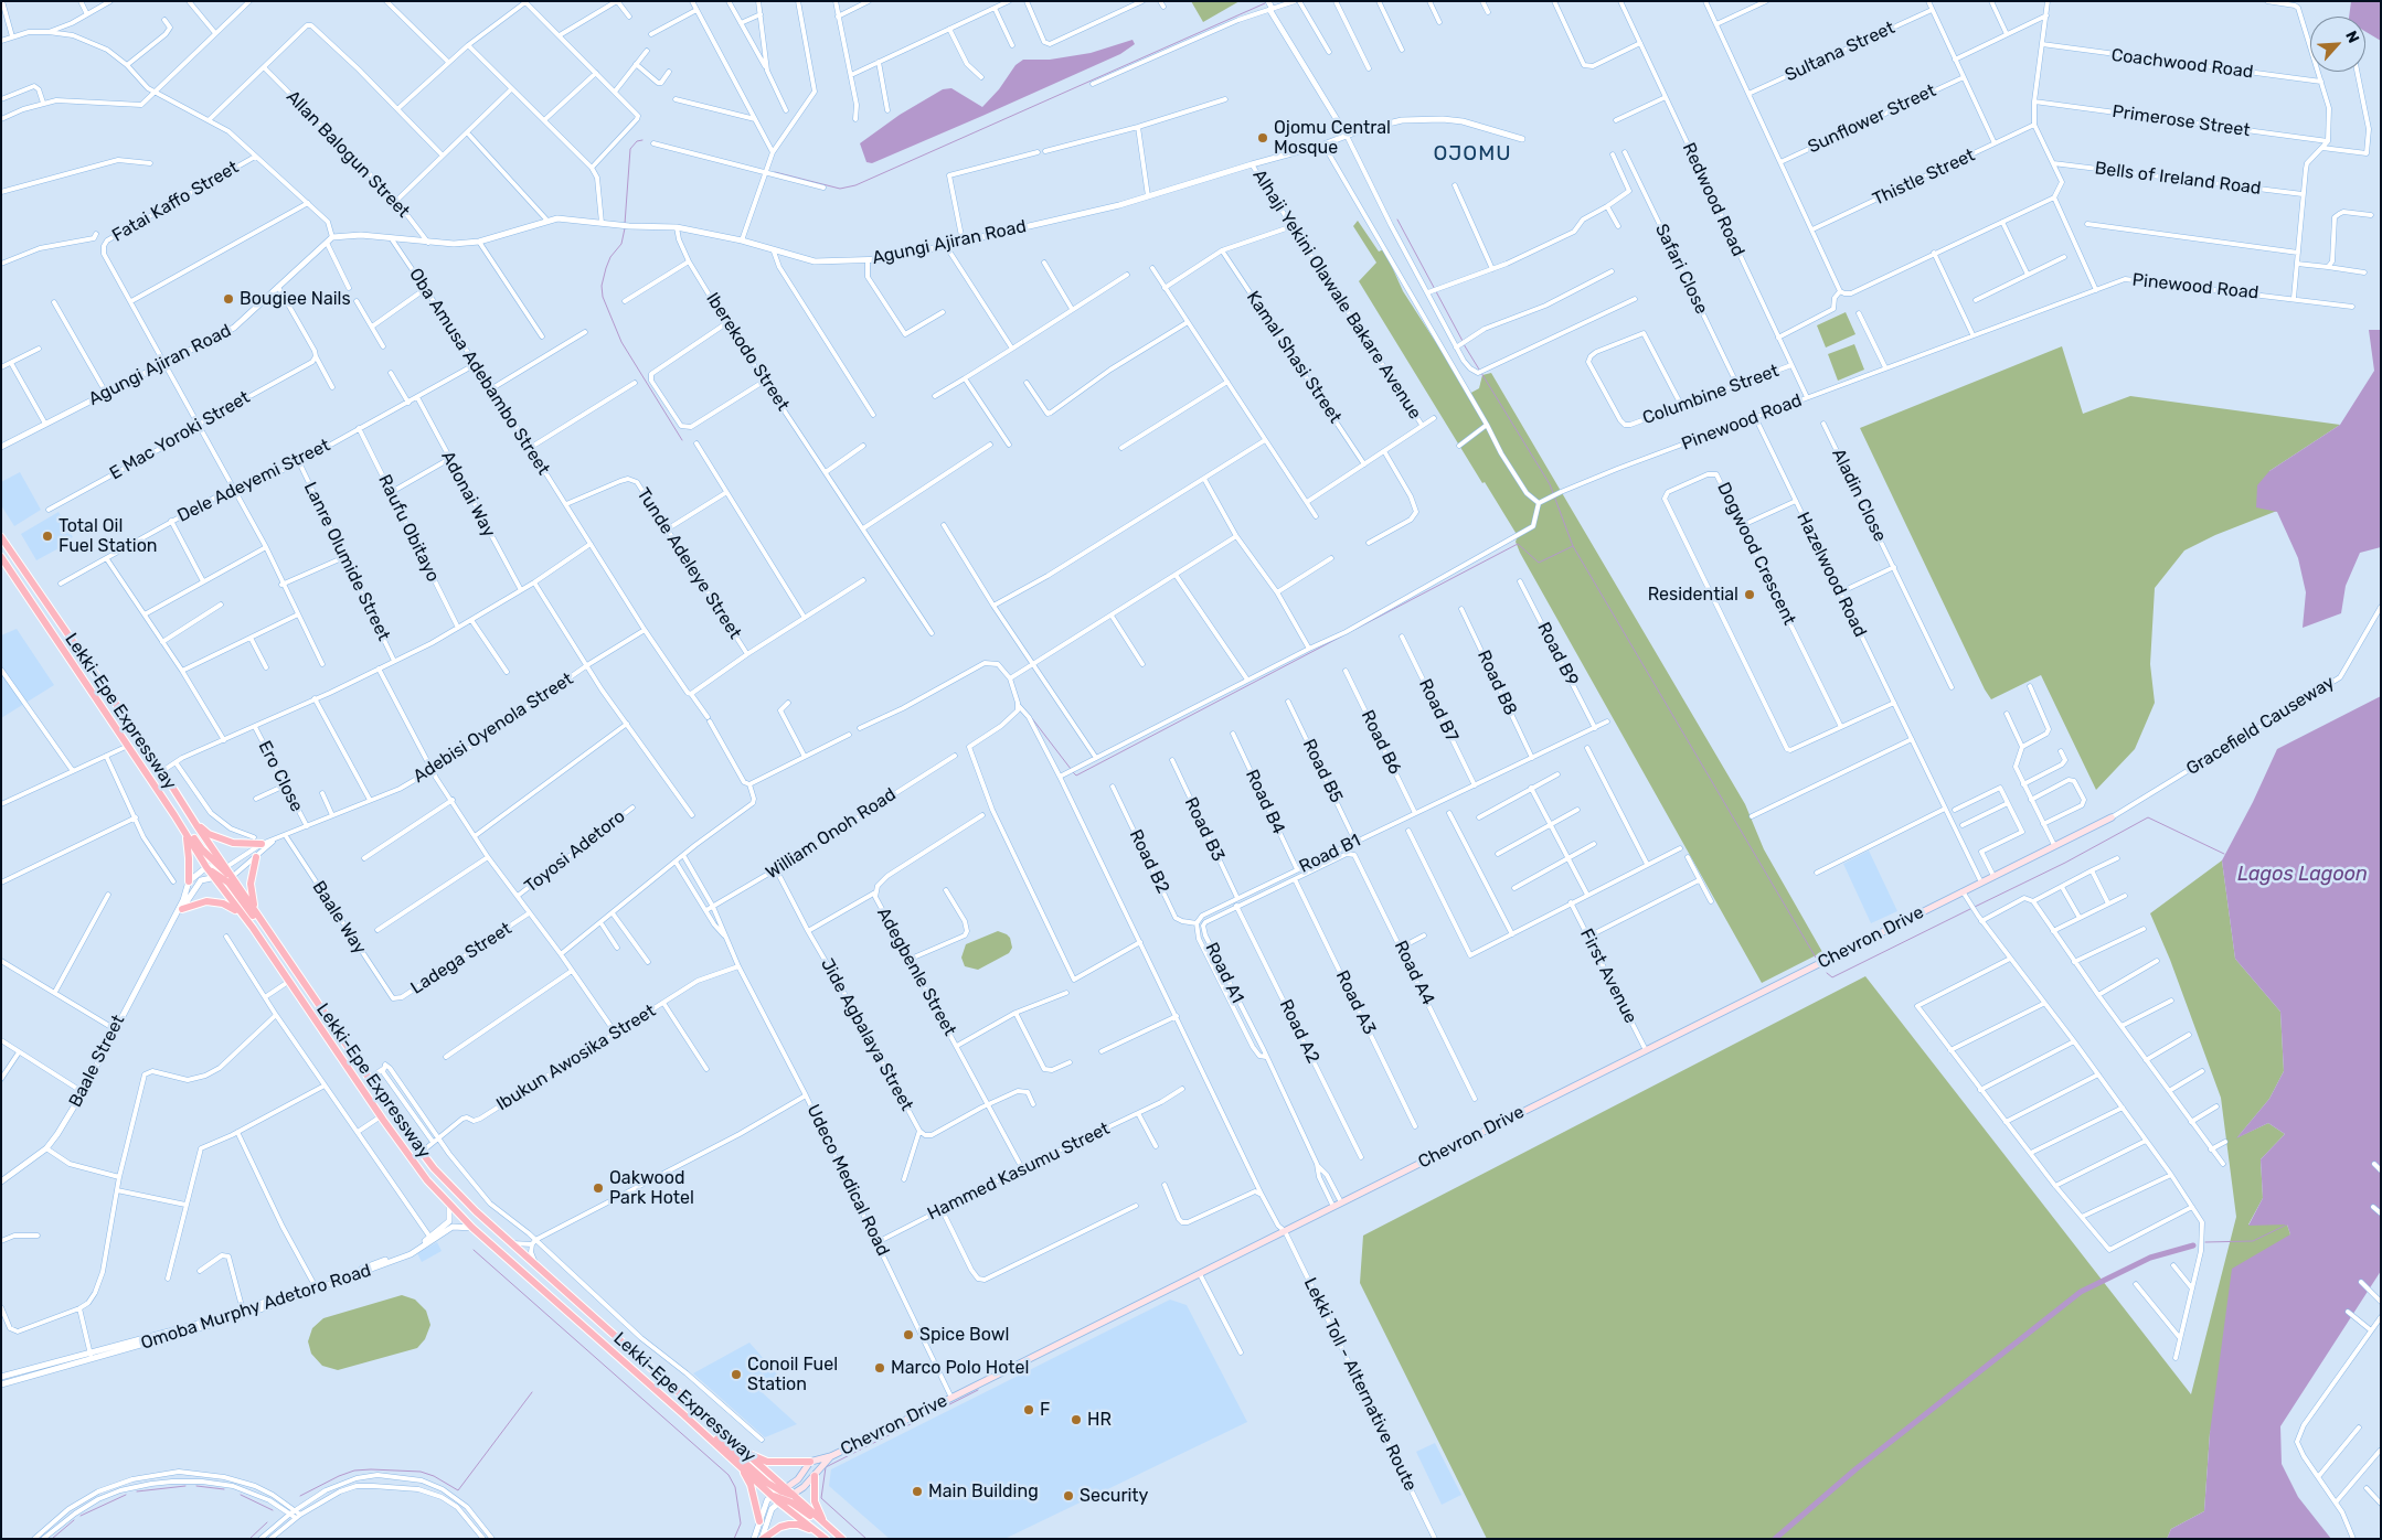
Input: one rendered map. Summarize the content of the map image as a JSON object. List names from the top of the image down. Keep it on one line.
{"streets":{"highway":["Lekki-Epe Expressway"],"main road":["Chevron Drive"],"street":["Sultana Street","Coachwood Road","Sunflower Street","Primerose Street","Allan Balogun Street","Thistle Street","Bells of Ireland Road","Redwood Road","Fatai Kaffo Street","Agungi Ajiran Road","Safari Close","Pinewood Road","Alhaji Yekini Olawale Bakare Avenue","Iberekodo Street","Kamal Shasi Street","Oba Amusa Adebambo Street","Columbine Street","E Mac Yoroki Street","Dele Adeyemi Street","Adonai Way","Aladin Close","Raufu Obitayo","Dogwood Crescent","Lanre Olumide Street","Tunde Adeleye Street","Hazelwood Road","Road B9","Road B8","Road B7","Gracefield Causeway","Adebisi Oyenola Street","Road B6","Road B5","Ero Close","Road B4","Road B3","William Onoh Road","Toyosi Adetoro","Road B1","Road B2","Baale Way","Ladega Street","Adegbenle Street","Road A1","Road A4","First Avenue","Road A3","Road A2","Jide Agbalaya Street","Ibukun Awosika Street","Baale Street","Hammed Kasumu Street","Udeco Medical Road","Omoba Murphy Adetoro Road","Lekki Toll - Alternative Route"]},"crossings":[["Allan Balogun Street","Agungi Ajiran Road"],["Redwood Road","Pinewood Road"],["Redwood Road","Columbine Street"],["Agungi Ajiran Road","Alhaji Yekini Olawale Bakare Avenue"],["Agungi Ajiran Road","Iberekodo Street"],["Agungi Ajiran Road","Oba Amusa Adebambo Street"],["Safari Close","Columbine Street"],["Pinewood Road","Hazelwood Road"],["Oba Amusa Adebambo Street","Dele Adeyemi Street"],["Oba Amusa Adebambo Street","Tunde Adeleye Street"],["Oba Amusa Adebambo Street","Adebisi Oyenola Street"],["Dele Adeyemi Street","Adonai Way"],["Dele Adeyemi Street","Raufu Obitayo"],["Dele Adeyemi Street","Lanre Olumide Street"],["Hazelwood Road","Chevron Drive"],["Road B9","Road B1"],["Road B8","Road B1"],["Road B7","Road B1"],["Lekki-Epe Expressway","Chevron Drive"],["Lekki-Epe Expressway","Ibukun Awosika Street"],["Lekki-Epe Expressway","Omoba Murphy Adetoro Road"],["Gracefield Causeway","Chevron Drive"],["Adebisi Oyenola Street","Ero Close"],["Adebisi Oyenola Street","Baale Way"],["Road B6","Road B1"],["Road B5","Road B1"],["Road B4","Road B1"],["Road B3","Road B1"],["William Onoh Road","Jide Agbalaya Street"],["Road B1","Road B2"],["Baale Way","Ladega Street"],["Chevron Drive","First Avenue"],["Chevron Drive","Udeco Medical Road"],["Chevron Drive","Lekki Toll - Alternative Route"],["Adegbenle Street","Jide Agbalaya Street"],["Adegbenle Street","Hammed Kasumu Street"],["Road A1","Road A4"],["Road A1","Road A3"],["Road A1","Road A2"],["Ibukun Awosika Street","Udeco Medical Road"],["Hammed Kasumu Street","Udeco Medical Road"]],"districts":["OJOMU"],"water":["Lagos Lagoon"],"places":["Ojomu Central Mosque","Bougiee Nails","Total Oil Fuel Station","Residential","Oakwood Park Hotel","Spice Bowl","Marco Polo Hotel","Conoil Fuel Station","F","HR","Main Building","Security"],"north":"top right"}
